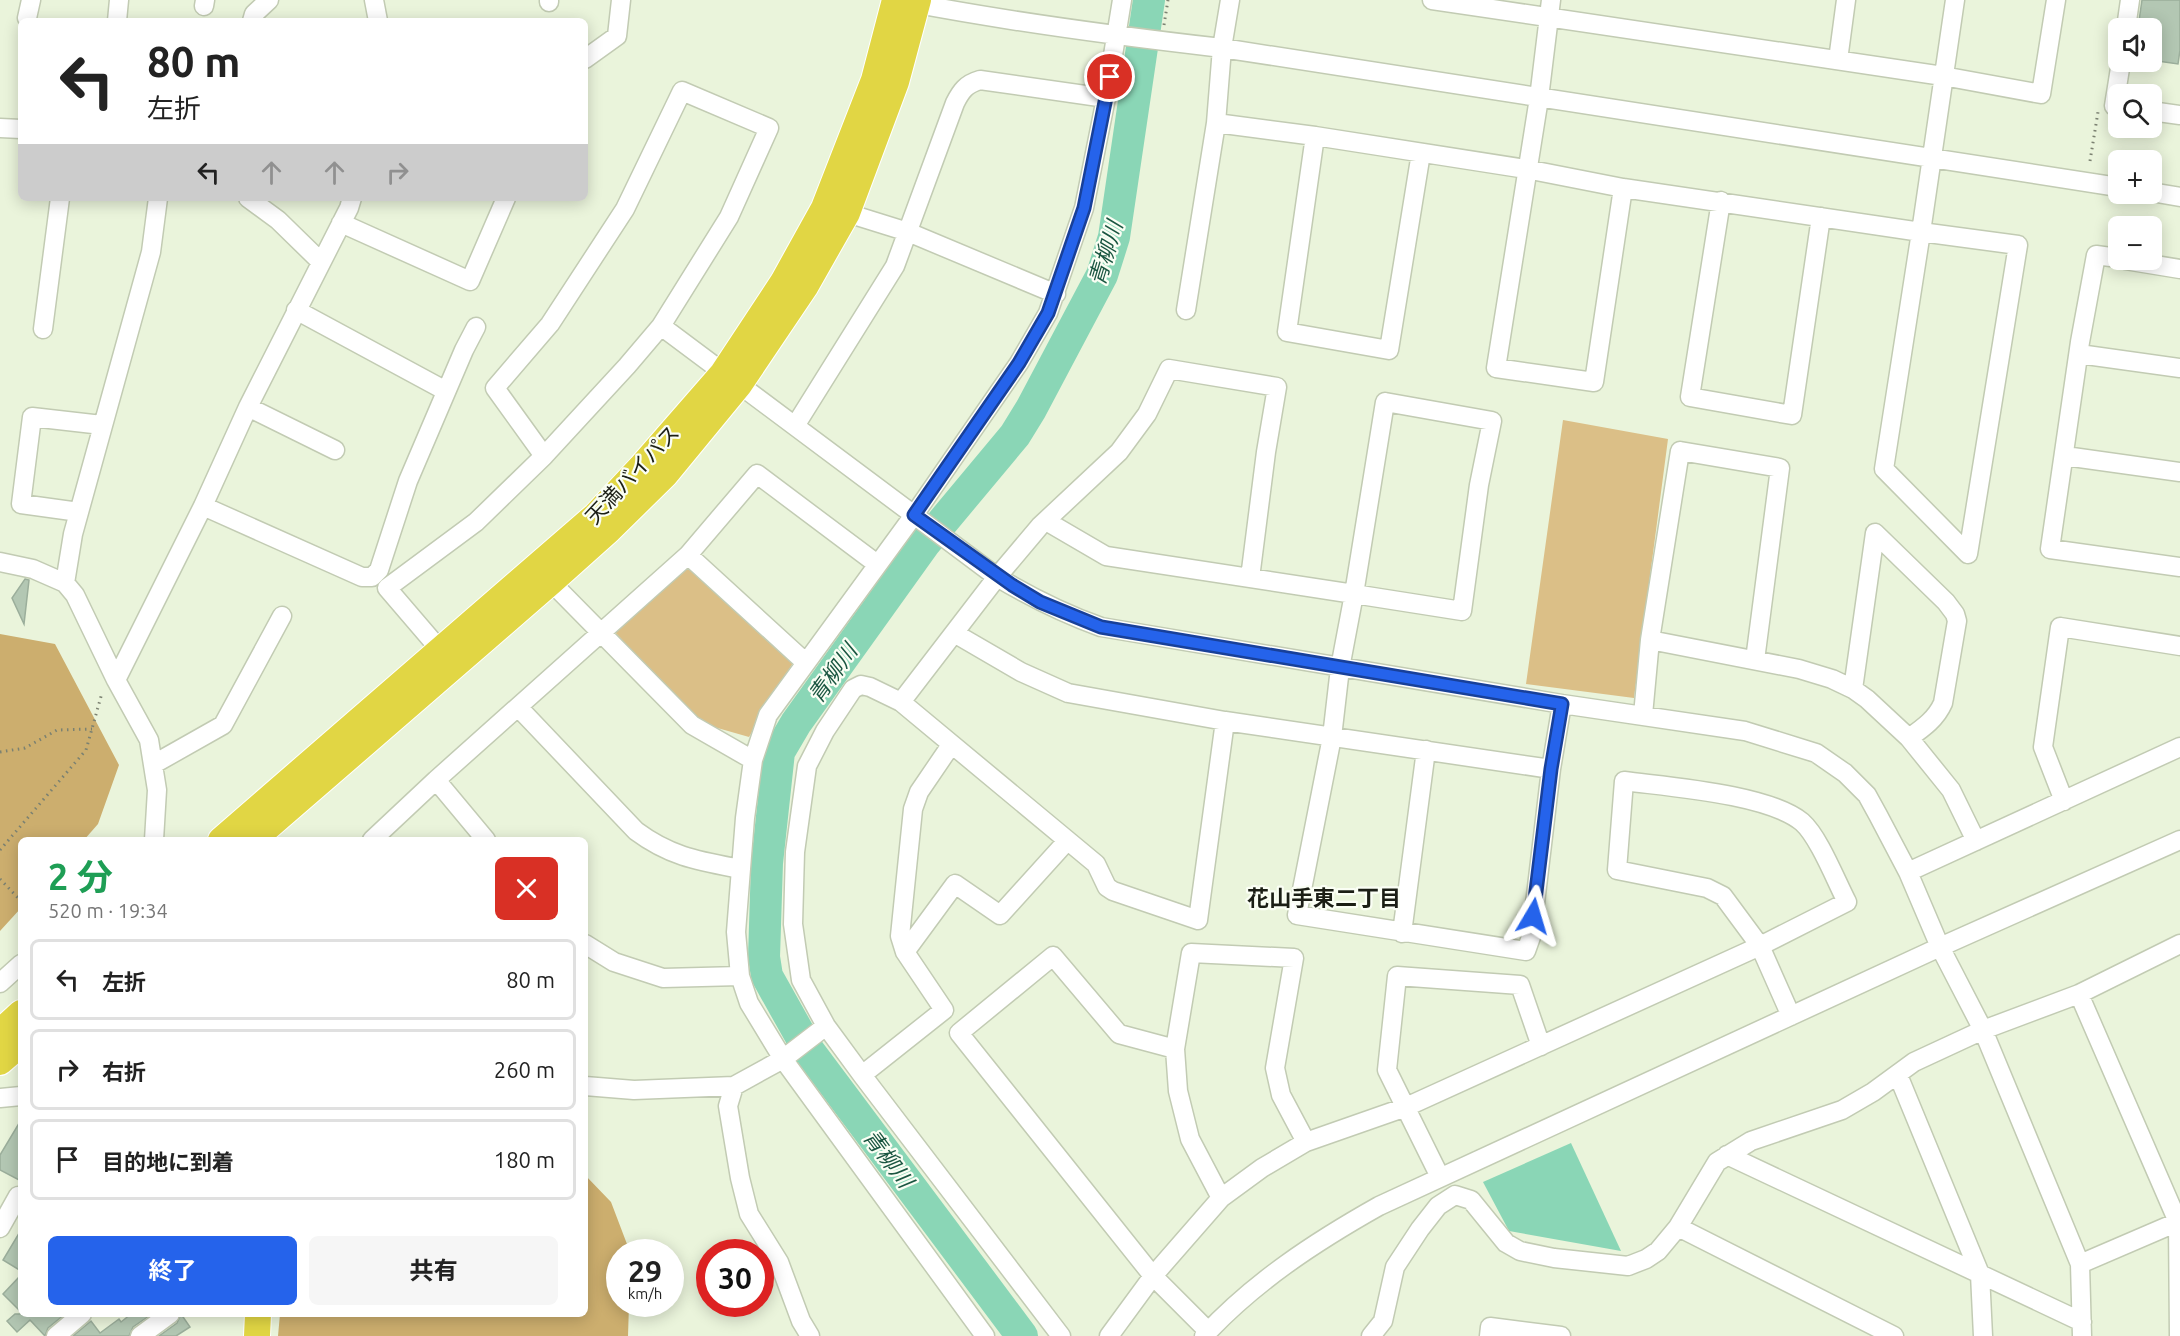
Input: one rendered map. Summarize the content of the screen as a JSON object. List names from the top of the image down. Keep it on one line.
{"streets":{"highway":["天満バイパス"]},"districts":["花山手東二丁目"],"water":["青柳川"],"page":{"map_buttons":["+","−"],"turn":["80 m","左折"],"heading":["2 分","520 m · 19:34"],"list":[{"name":"左折","value":"80 m"},{"name":"右折","value":"260 m"},{"name":"目的地に到着","value":"180 m"}],"buttons":["終了","共有"],"speed":"29 km/h","limit":"30"}}
